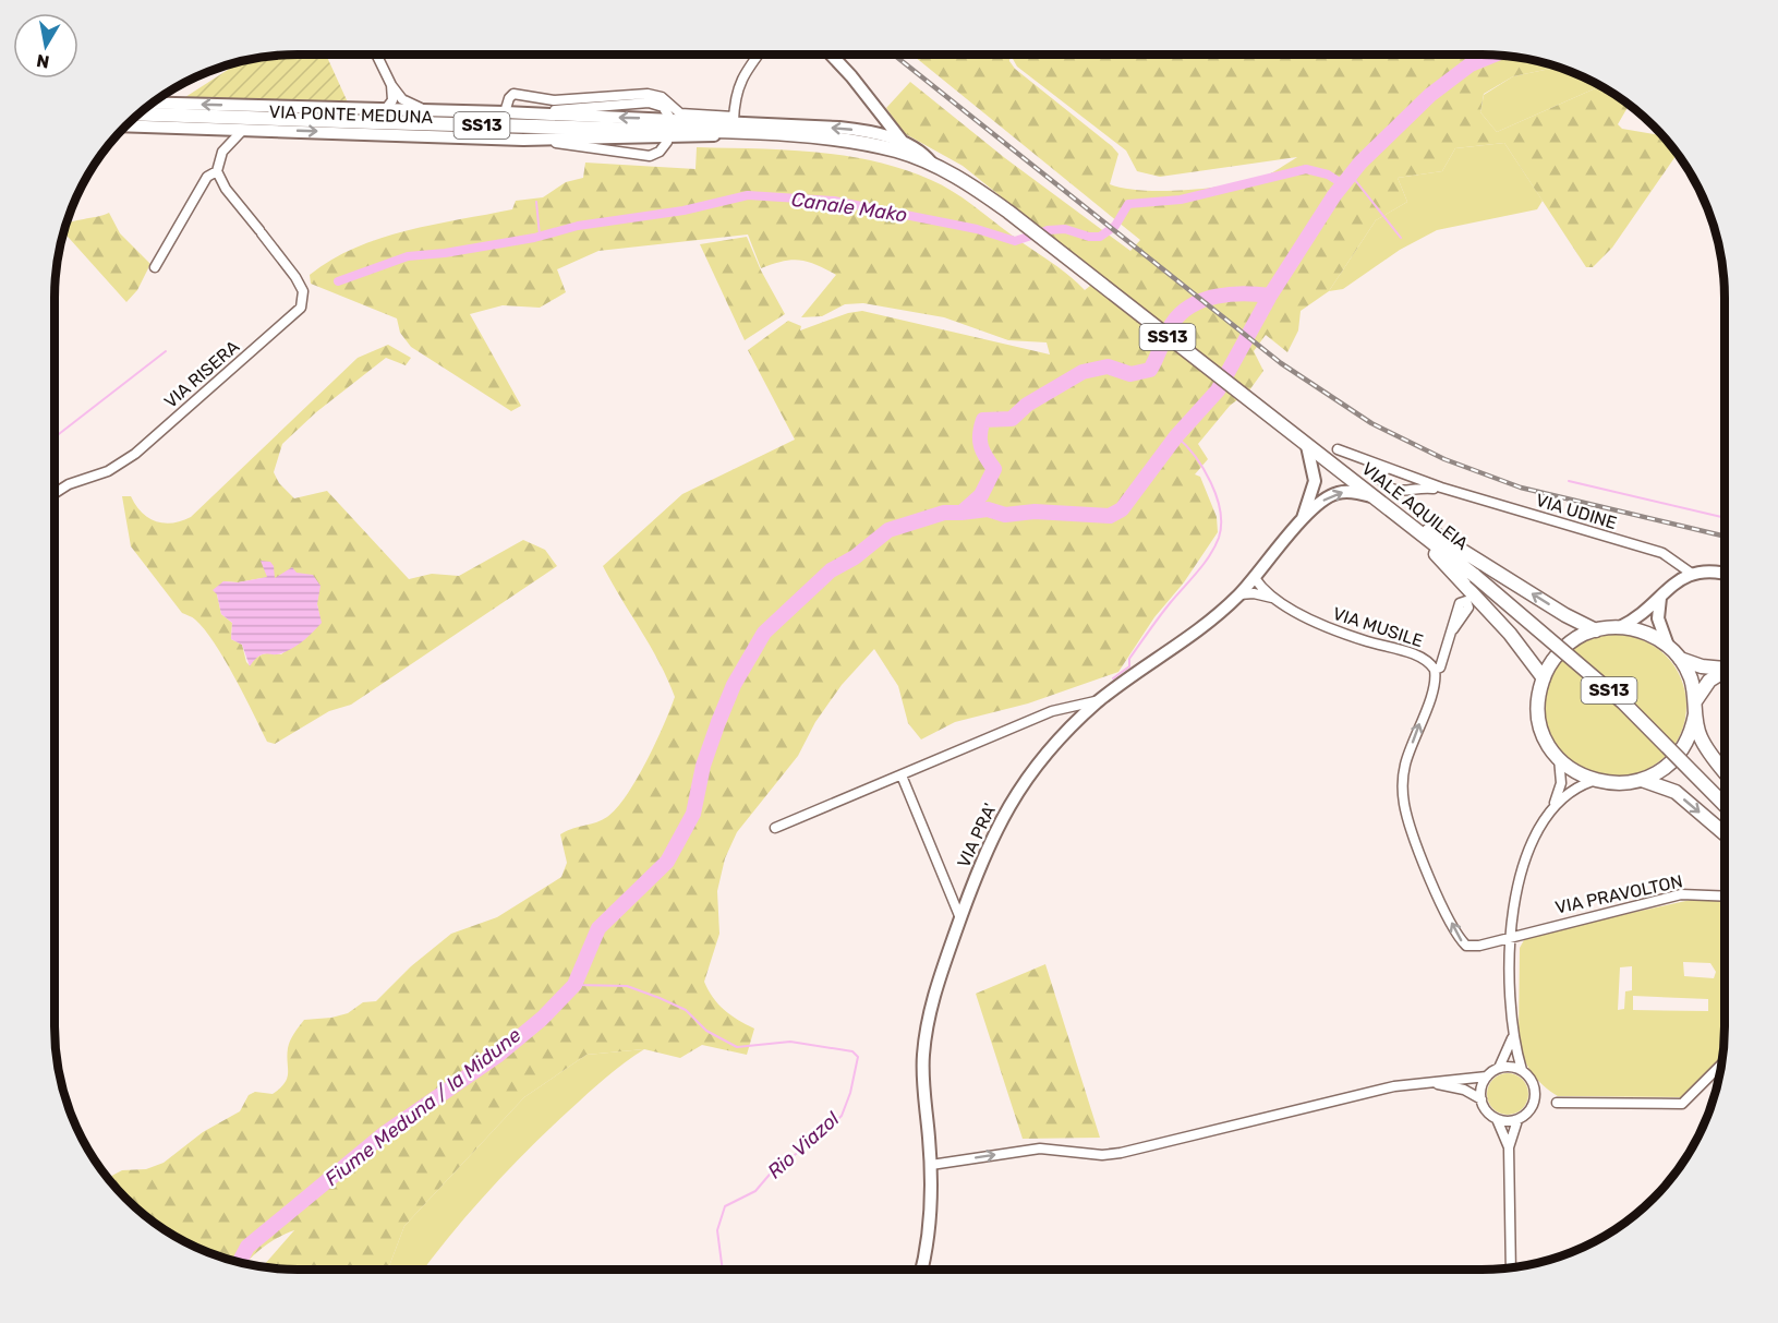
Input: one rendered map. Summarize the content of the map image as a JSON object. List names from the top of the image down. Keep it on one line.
{"streets":{"main road":["VIA PONTE MEDUNA","SS13","VIALE AQUILEIA"],"street":["VIA RISERA","VIA UDINE","VIA MUSILE","VIA PRA'","VIA PRAVOLTON"]},"crossings":[["VIA PONTE MEDUNA","SS13"],["VIA PONTE MEDUNA","VIALE AQUILEIA"],["VIALE AQUILEIA","VIA PRA'"],["VIA MUSILE","VIA PRA'"],["VIA MUSILE","VIA PRAVOLTON"]],"one_way":["VIA MUSILE"],"water":["Canale Mako","Fiume Meduna / la Midune","Rio Viazol"],"north":"bottom"}
